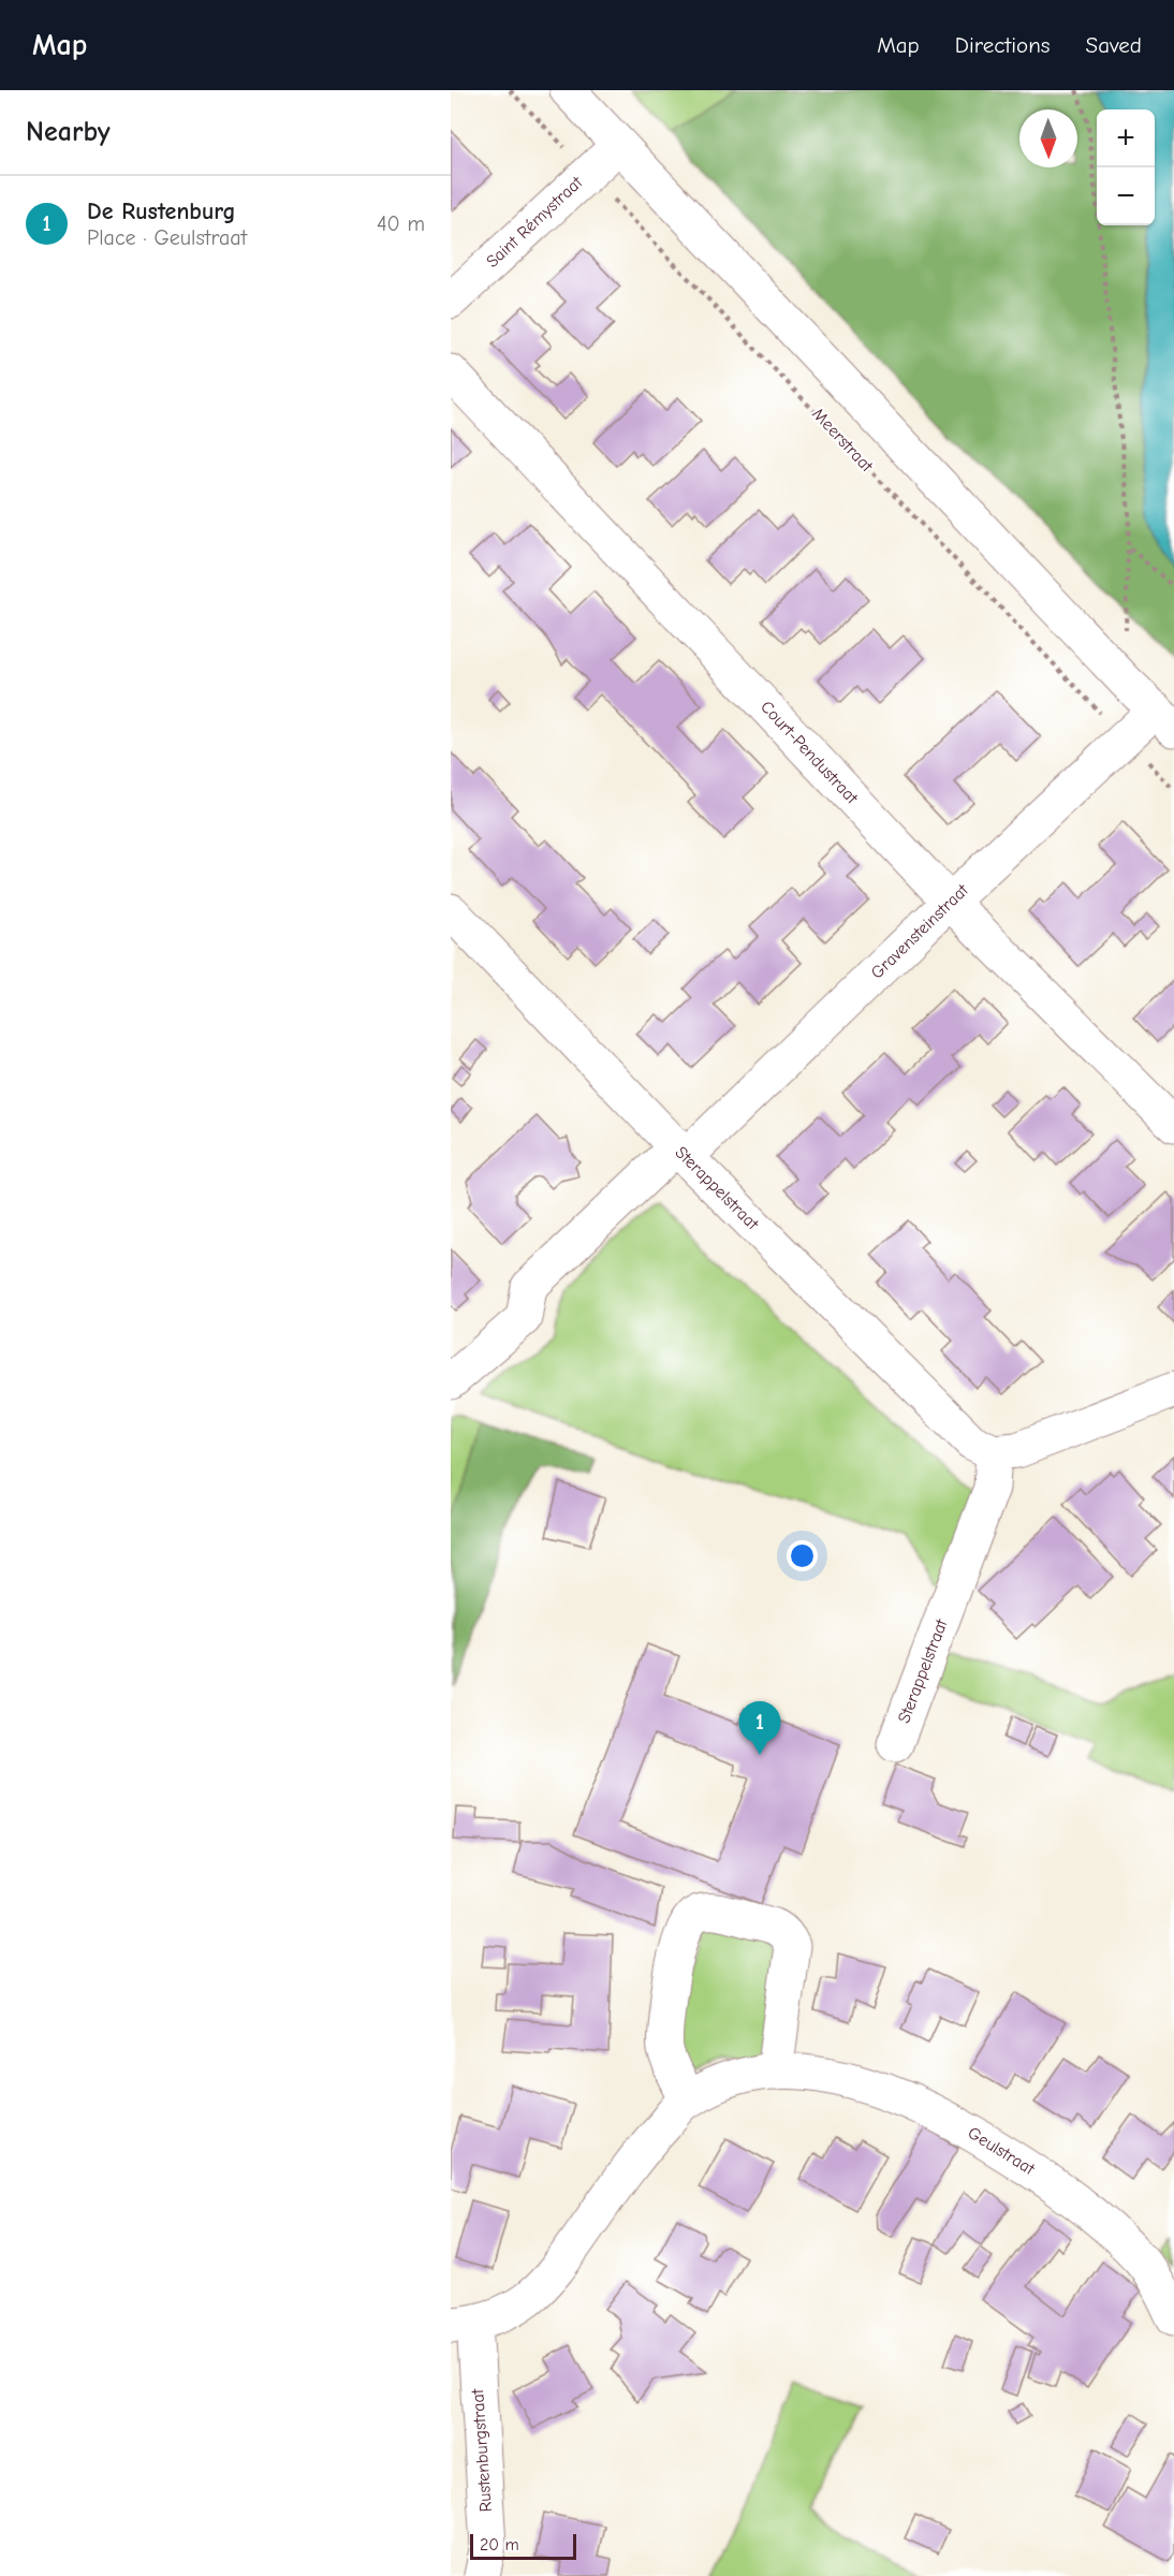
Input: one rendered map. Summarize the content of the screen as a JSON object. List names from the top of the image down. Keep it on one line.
{"streets":{"street":["Saint Rémystraat","Court-Pendustraat","Gravensteinstraat","Sterappelstraat","Geulstraat","Rustenburgstraat"],"path":["Meerstraat"]},"crossings":[["Saint Rémystraat","Meerstraat"],["Meerstraat","Gravensteinstraat"],["Court-Pendustraat","Gravensteinstraat"],["Gravensteinstraat","Sterappelstraat"],["Geulstraat","Rustenburgstraat"]],"scale_bar":"20 m","north":"bottom","page":{"header":"Map","nav":["Map","Directions","Saved"],"heading":"Nearby","map_buttons":["+","−"],"list":[{"mark":"1","name":"De Rustenburg","note":"Place · Geulstraat","value":"40 m"}],"pins":"1","scale":"20 m"}}
